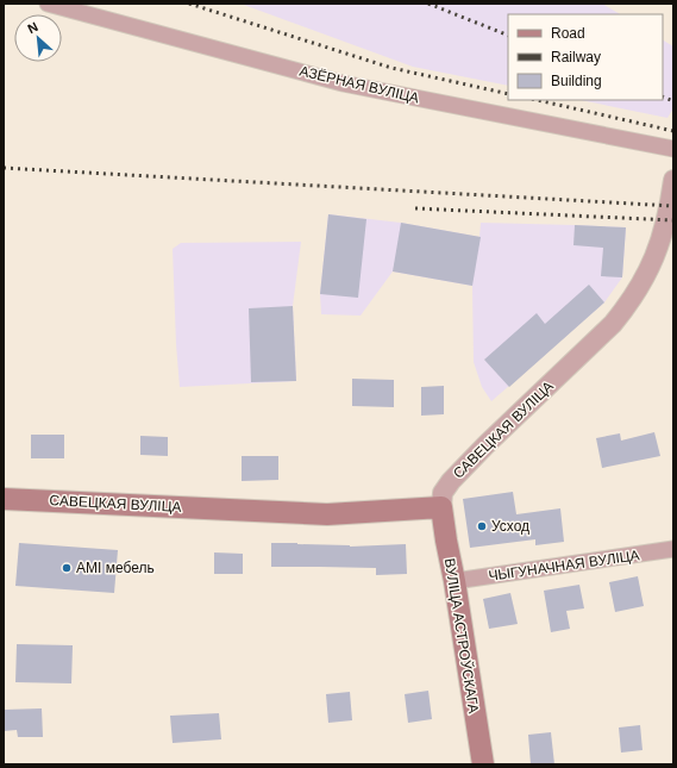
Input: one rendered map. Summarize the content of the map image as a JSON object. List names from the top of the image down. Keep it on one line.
{"streets":{"main road":["САВЕЦКАЯ ВУЛІЦА","ВУЛІЦА АСТРОЎСКАГА"],"street":["АЗЁРНАЯ ВУЛІЦА","ЧЫГУНАЧНАЯ ВУЛІЦА"]},"crossings":[["САВЕЦКАЯ ВУЛІЦА","ВУЛІЦА АСТРОЎСКАГА"],["ЧЫГУНАЧНАЯ ВУЛІЦА","ВУЛІЦА АСТРОЎСКАГА"]],"places":["Усход","AMI мебель"],"legend":["Road","Railway","Building"],"north":"top left"}
